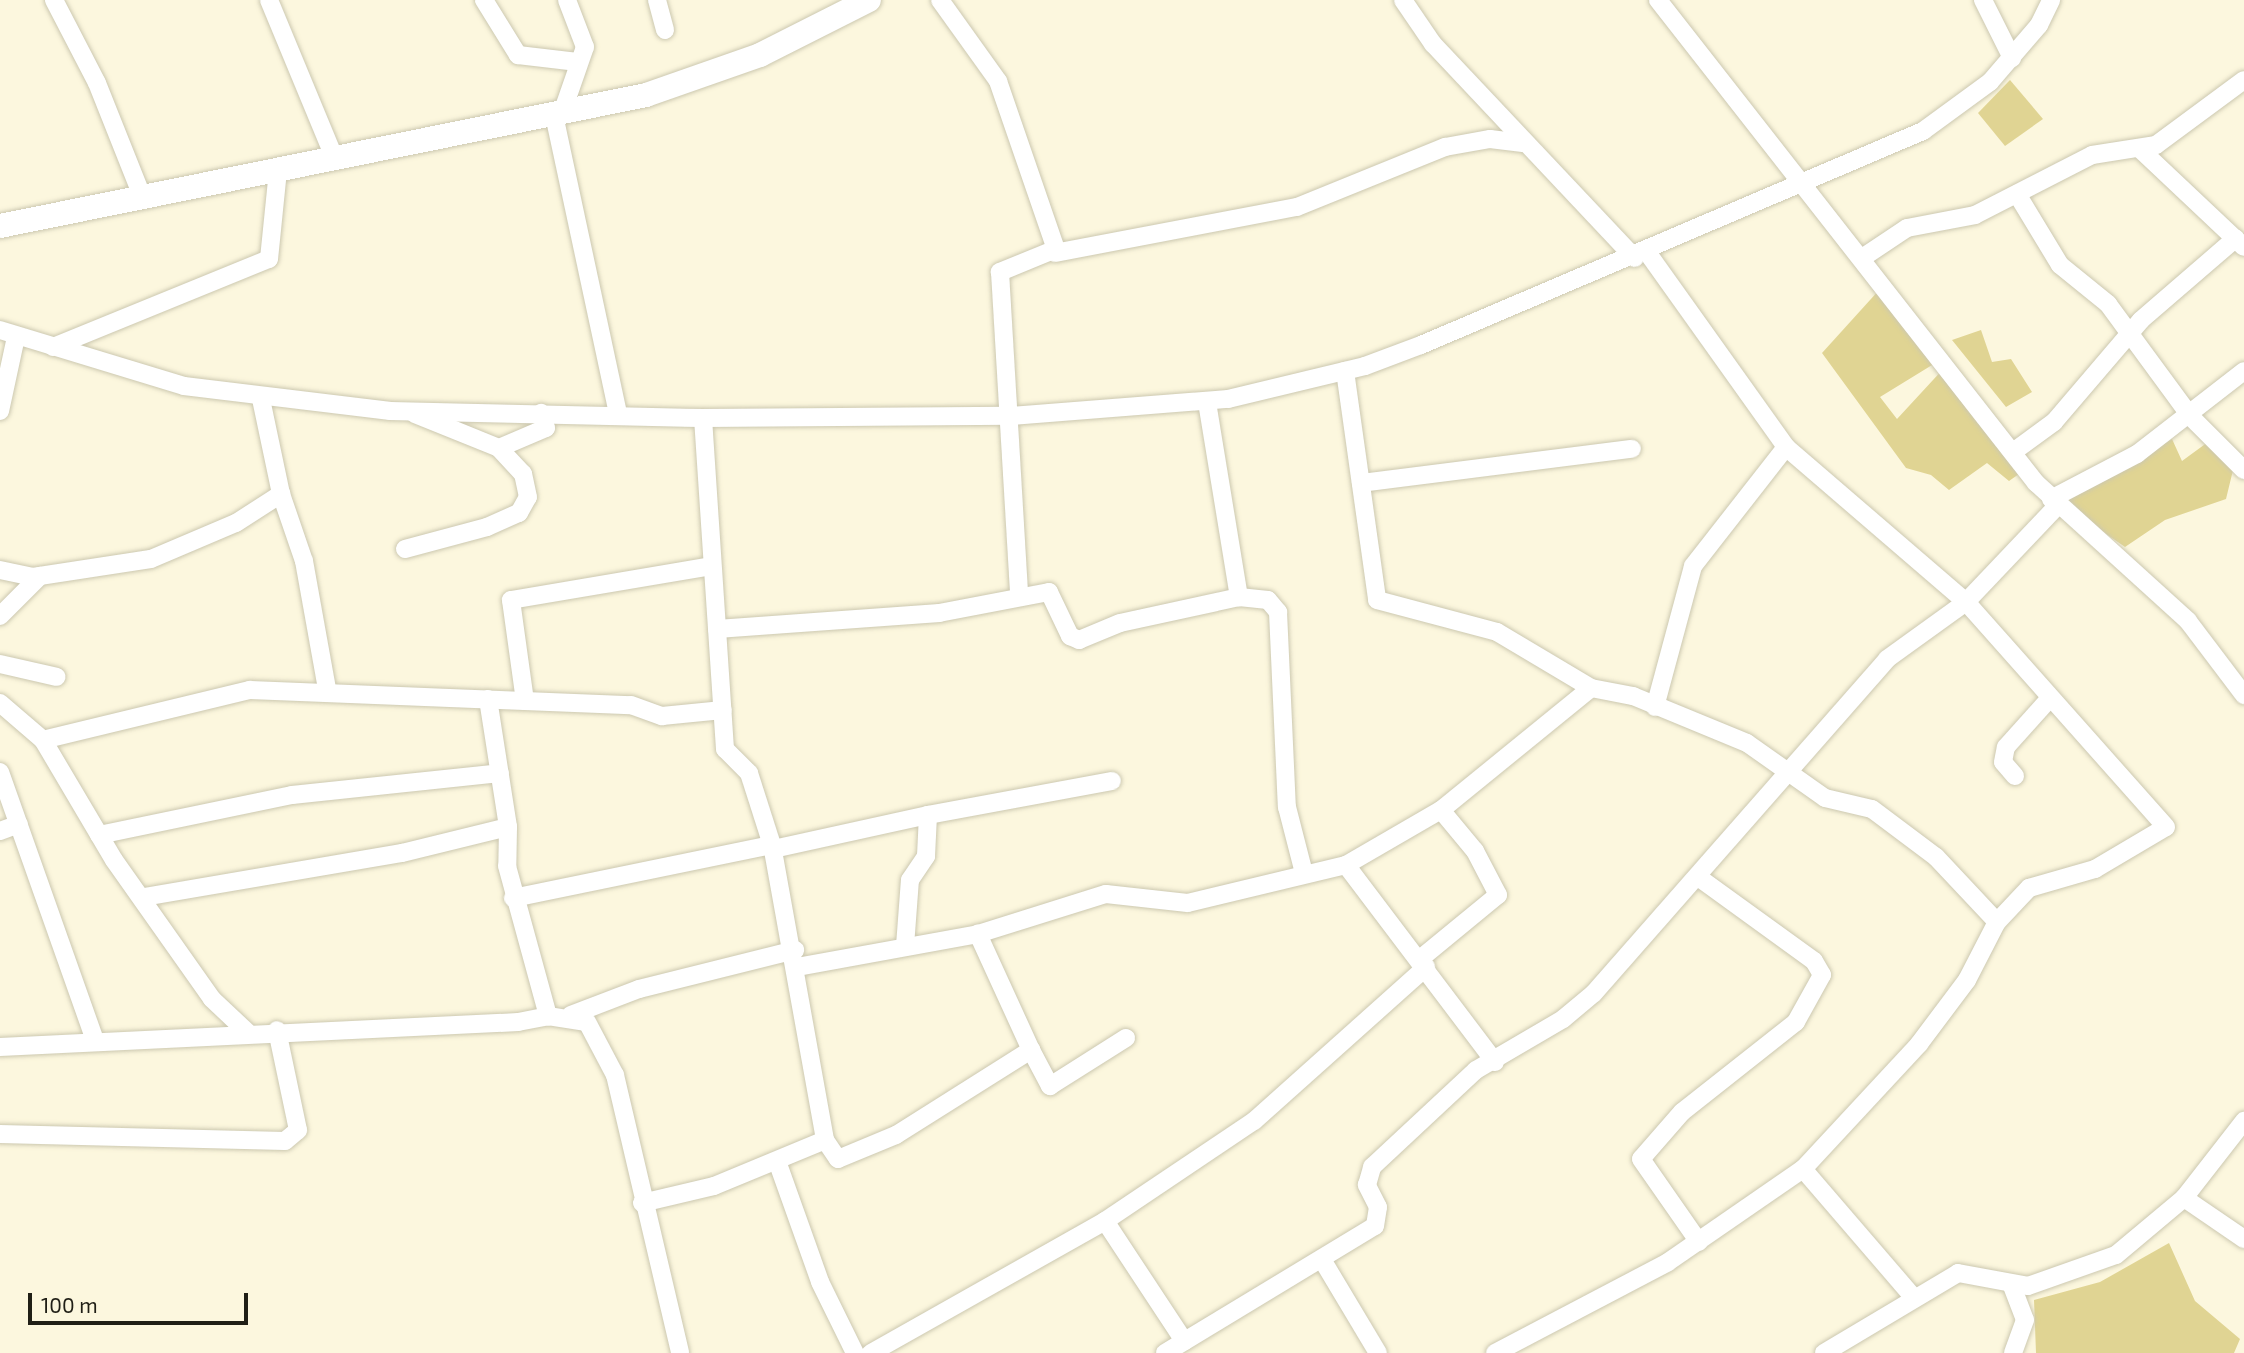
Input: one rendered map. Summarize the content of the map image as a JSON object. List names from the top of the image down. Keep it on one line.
{"scale_bar":"100 m"}
